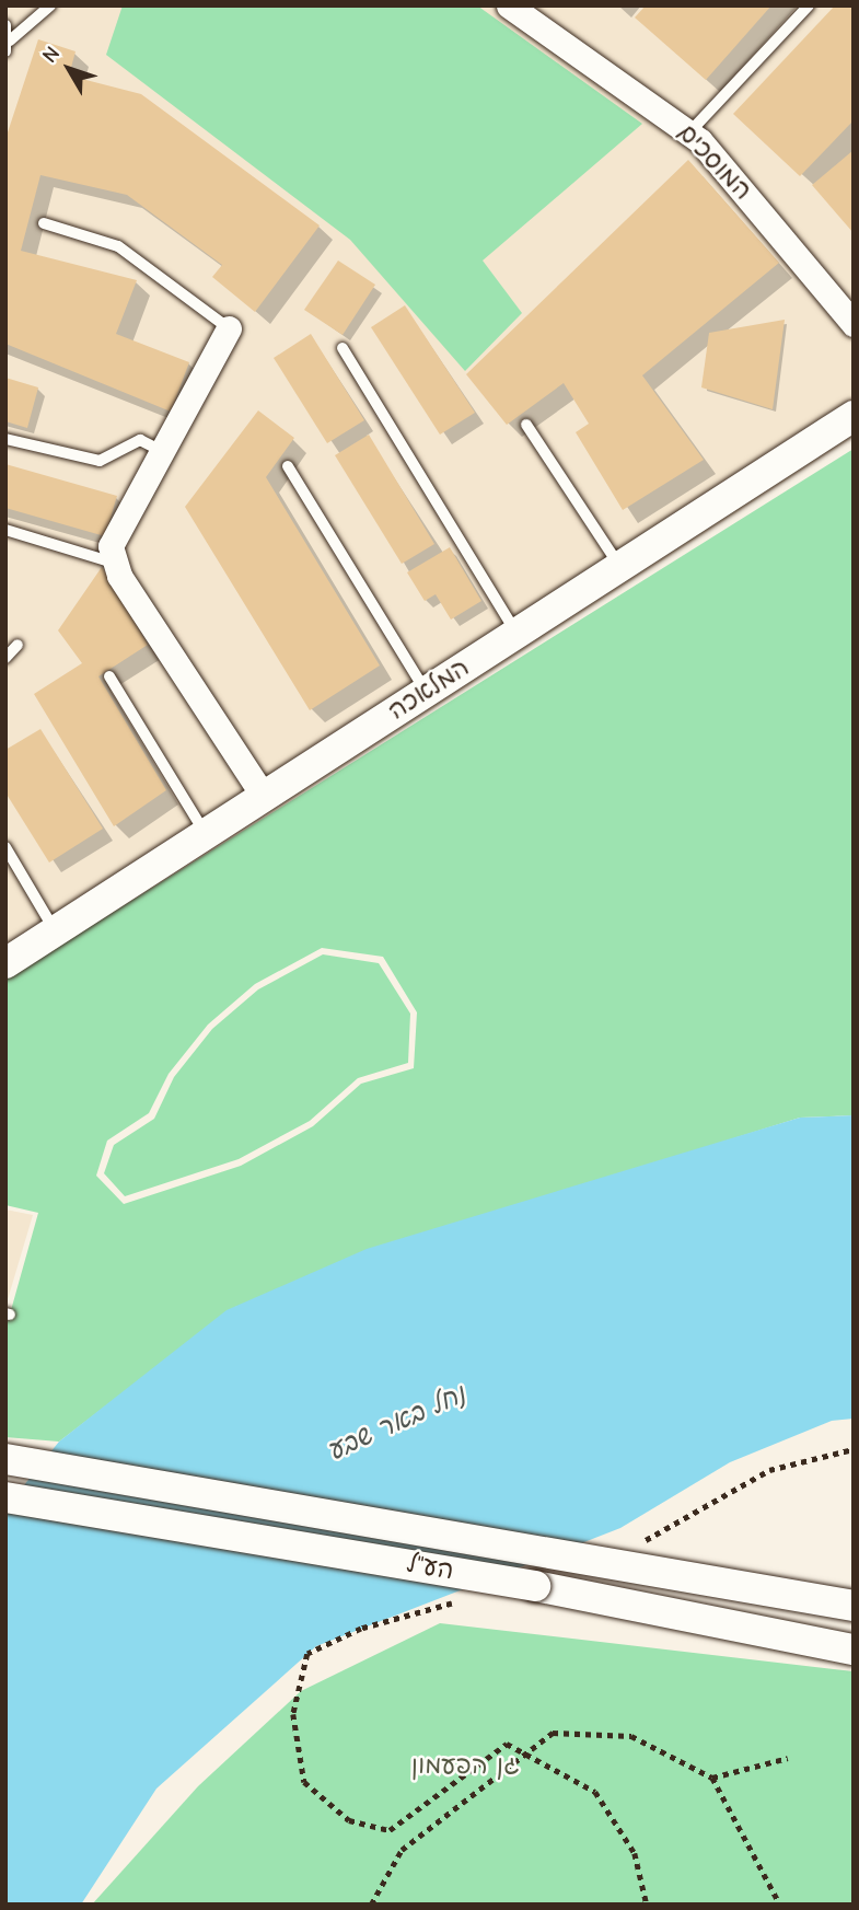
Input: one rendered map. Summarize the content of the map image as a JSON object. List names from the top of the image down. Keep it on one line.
{"streets":{"street":["המוסכים","המלאכה","הע\"ל"]},"water":["נחל באר שבע"],"parks":["גן הפעמון"],"north":"top left"}
